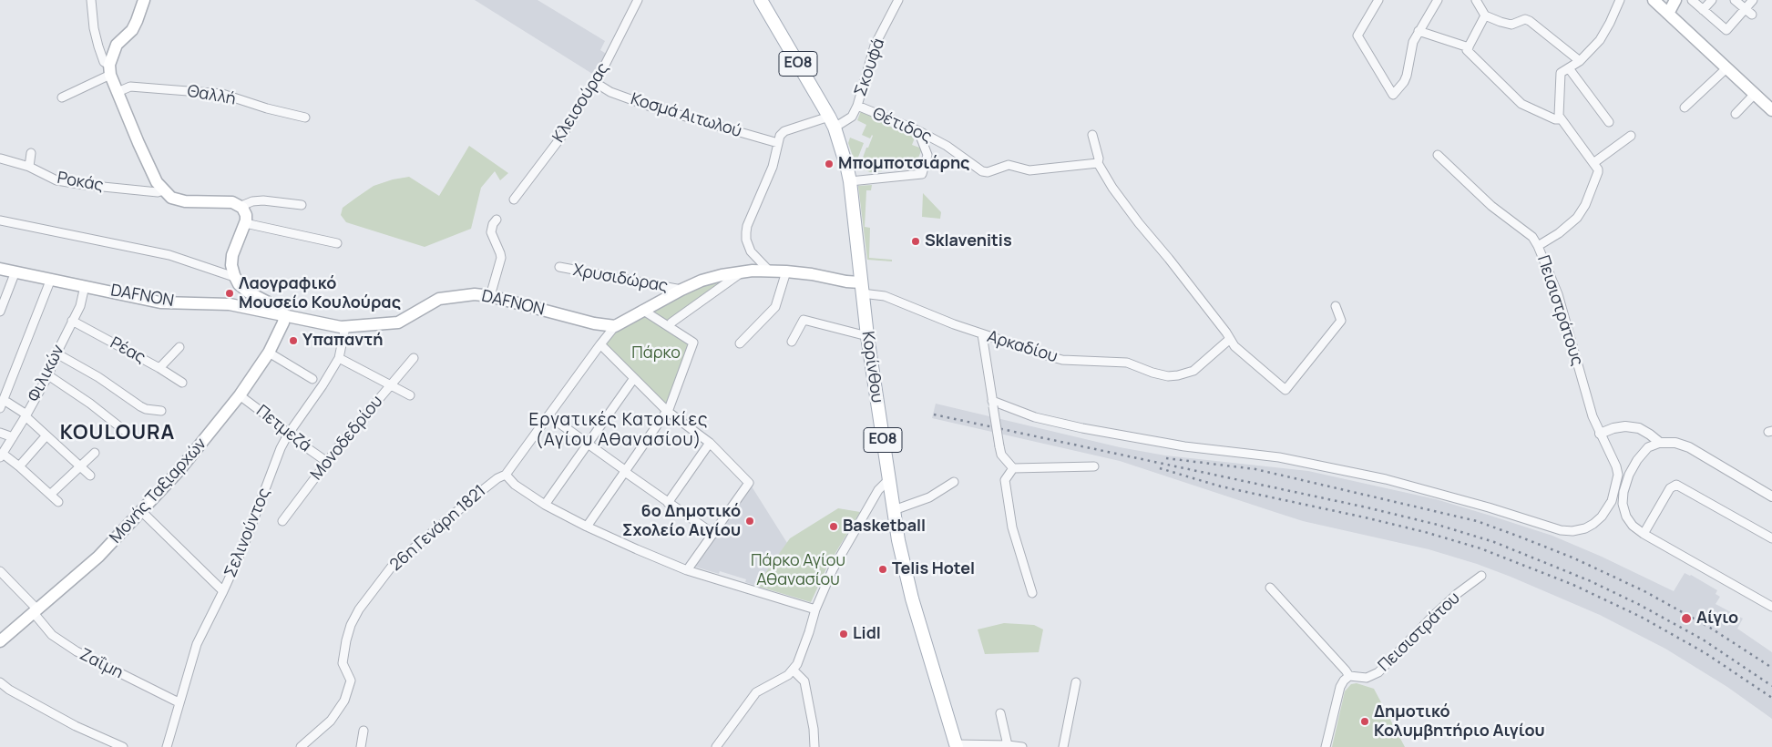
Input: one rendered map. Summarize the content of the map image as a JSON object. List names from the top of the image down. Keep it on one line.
{"streets":{"main road":["ΕΟ8","DAFNON","Κορίνθου","Μονής Ταξιαρχών"],"street":["Σκουφά","Θαλλή","Κλεισούρας","Κοσμά Αιτωλού","Θέτιδος","Ροκάς","Χρυσιδώρας","Πεισιστράτους","Αρκαδίου","Ρέας","Φιλικών","Πετμεζά","Μονοδεδρίου","26η Γενάρη 1821","Σελινούντος","Πεισιστράτου","Ζαΐμη"]},"crossings":[["Σκουφά","Κοσμά Αιτωλού"],["Σκουφά","Θέτιδος"],["Σκουφά","Κορίνθου"],["Κλεισούρας","Κοσμά Αιτωλού"],["DAFNON","Φιλικών"],["DAFNON","Μονής Ταξιαρχών"],["DAFNON","26η Γενάρη 1821"],["DAFNON","Σελινούντος"],["Αρκαδίου","Κορίνθου"],["Ρέας","Φιλικών"],["Πετμεζά","Μονοδεδρίου"],["Πετμεζά","Μονής Ταξιαρχών"],["Πετμεζά","Σελινούντος"],["Μονής Ταξιαρχών","Ζαΐμη"],["Σελινούντος","Ζαΐμη"]],"districts":["Εργατικές Κατοικίες (Αγίου Αθανασίου)","KOULOURA"],"parks":["Πάρκο","Πάρκο Αγίου Αθανασίου"],"places":["Μπομποτσιάρης","Sklavenitis","Λαογραφικό Μουσείο Κουλούρας","Υπαπαντή","6ο Δημοτικό Σχολείο Αιγίου","Basketball","Telis Hotel","Αίγιο","Lidl","Δημοτικό Κολυμβητήριο Αιγίου"]}
